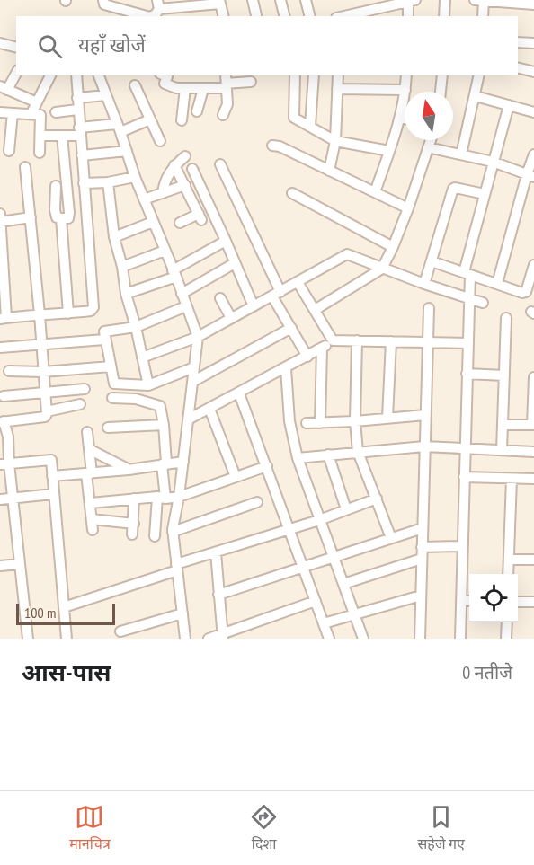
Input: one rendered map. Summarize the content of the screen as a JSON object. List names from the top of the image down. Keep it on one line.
{"scale_bar":"100 m","north":"top","page":{"search":"यहाँ खोजें","scale":"100 m","heading":["आस-पास","0 नतीजे"],"nav":["मानचित्र","दिशा","सहेजे गए"]}}
